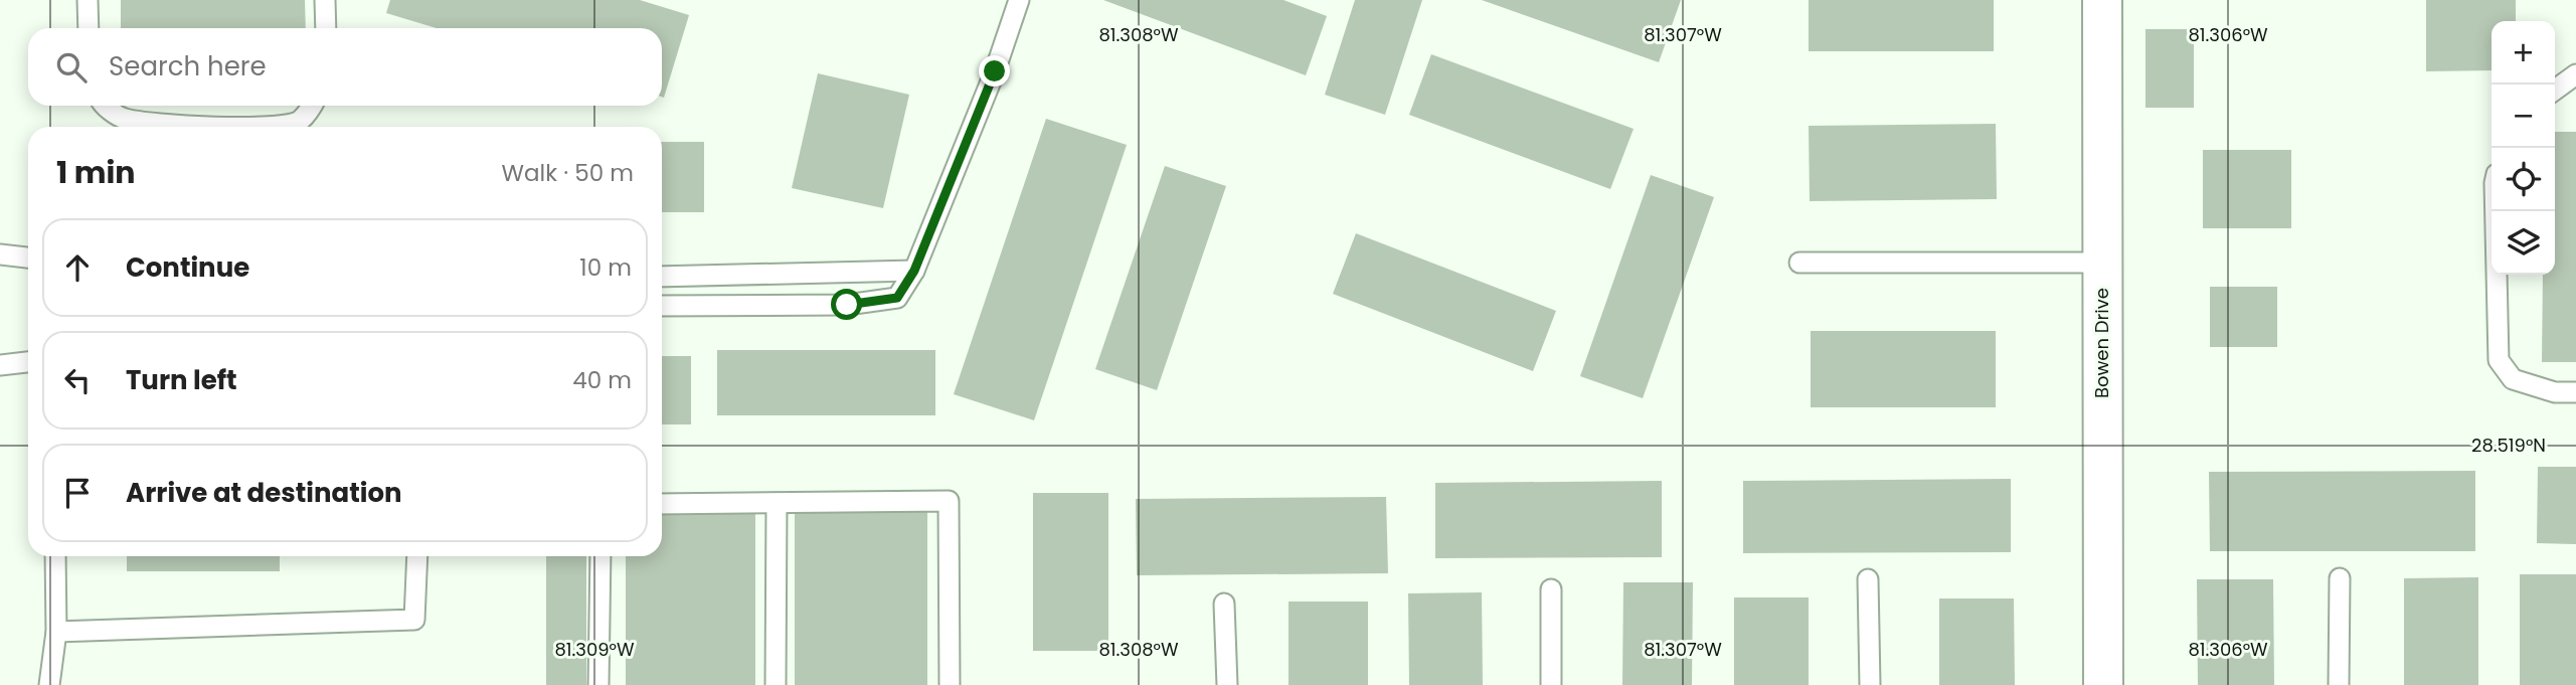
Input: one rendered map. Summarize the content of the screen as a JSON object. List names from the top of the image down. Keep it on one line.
{"streets":{"street":["Bowen Drive"]},"page":{"map_buttons":["+","−"],"search":"Search here","heading":["1 min","Walk · 50 m"],"list":[["Continue","10 m"],["Turn left","40 m"],"Arrive at destination"]},"coordinates":["81.308°W","81.307°W","81.306°W","28.519°N","81.309°W"]}
